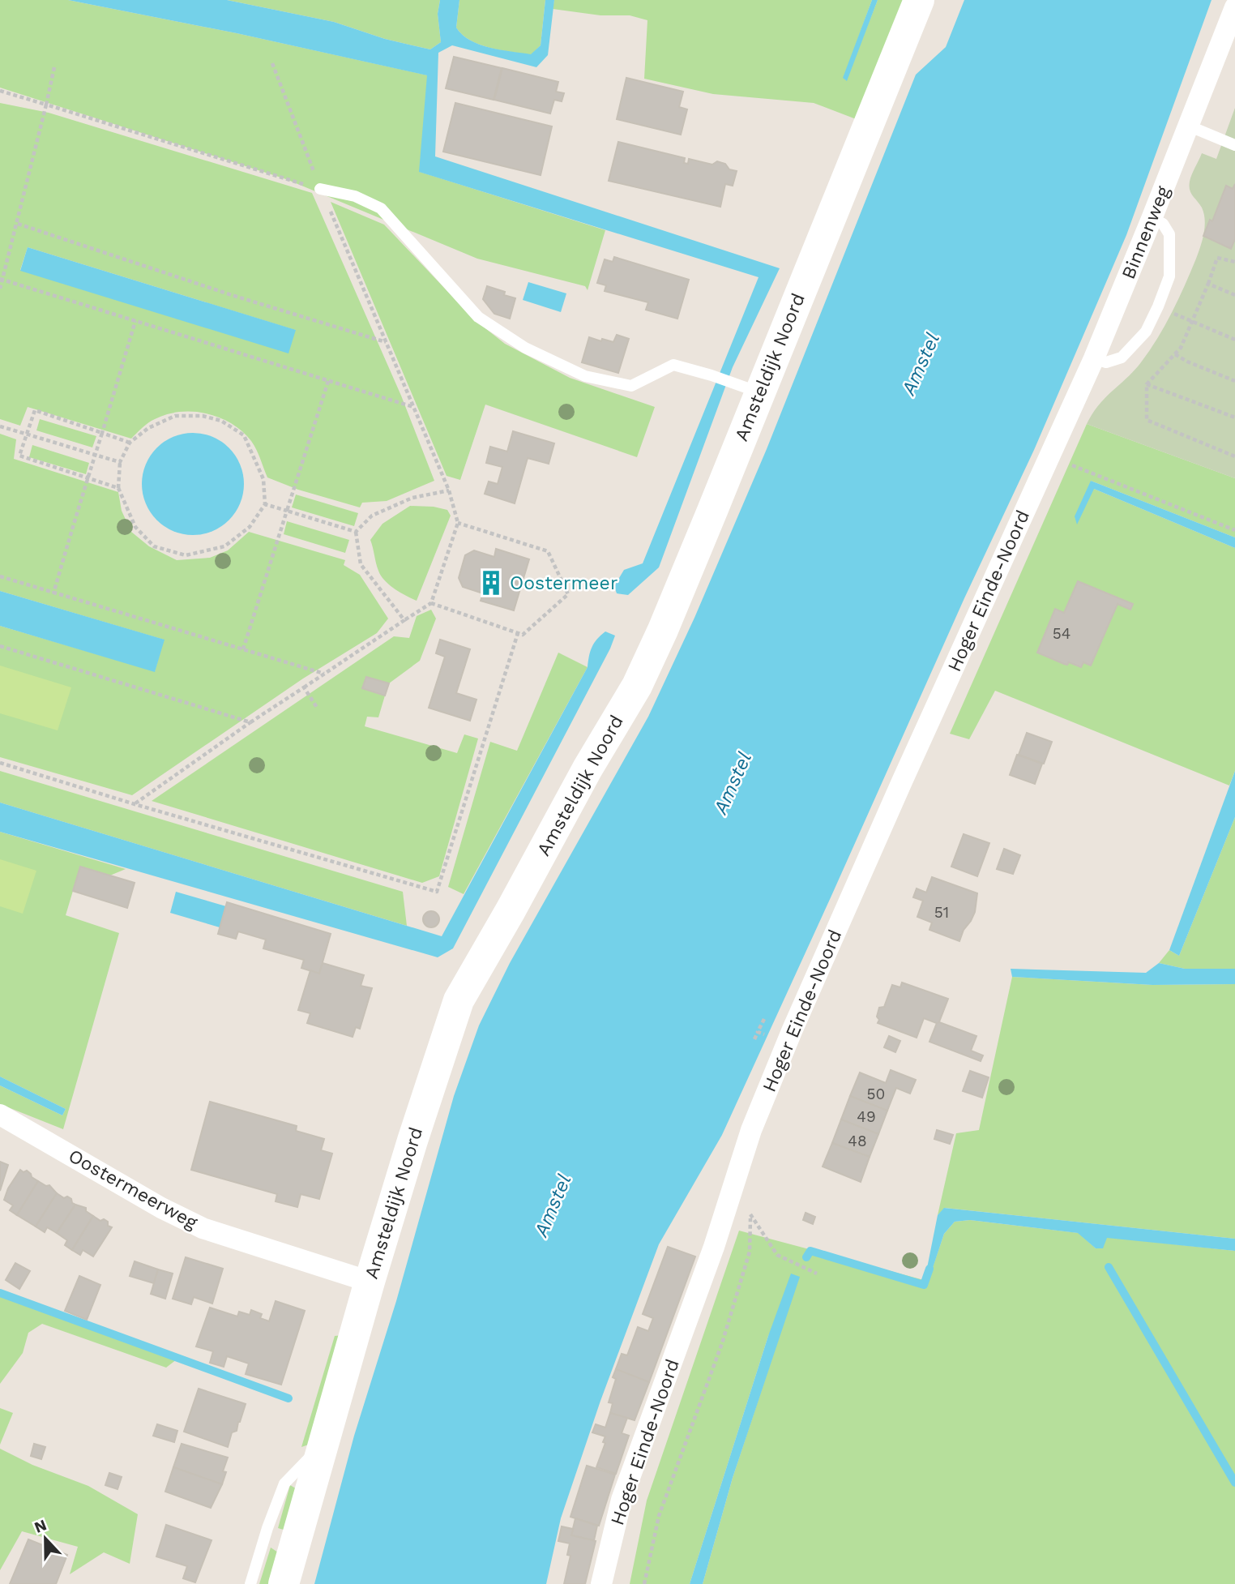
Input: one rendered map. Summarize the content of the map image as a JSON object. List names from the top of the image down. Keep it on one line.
{"streets":{"street":["Binnenweg","Amsteldijk Noord","Hoger Einde-Noord","Oostermeerweg"]},"crossings":[["Binnenweg","Hoger Einde-Noord"],["Amsteldijk Noord","Oostermeerweg"]],"water":["Amstel"],"places":{"building":["Oostermeer"]},"house_numbers":["54","51","50","49","48"],"north":"top"}
